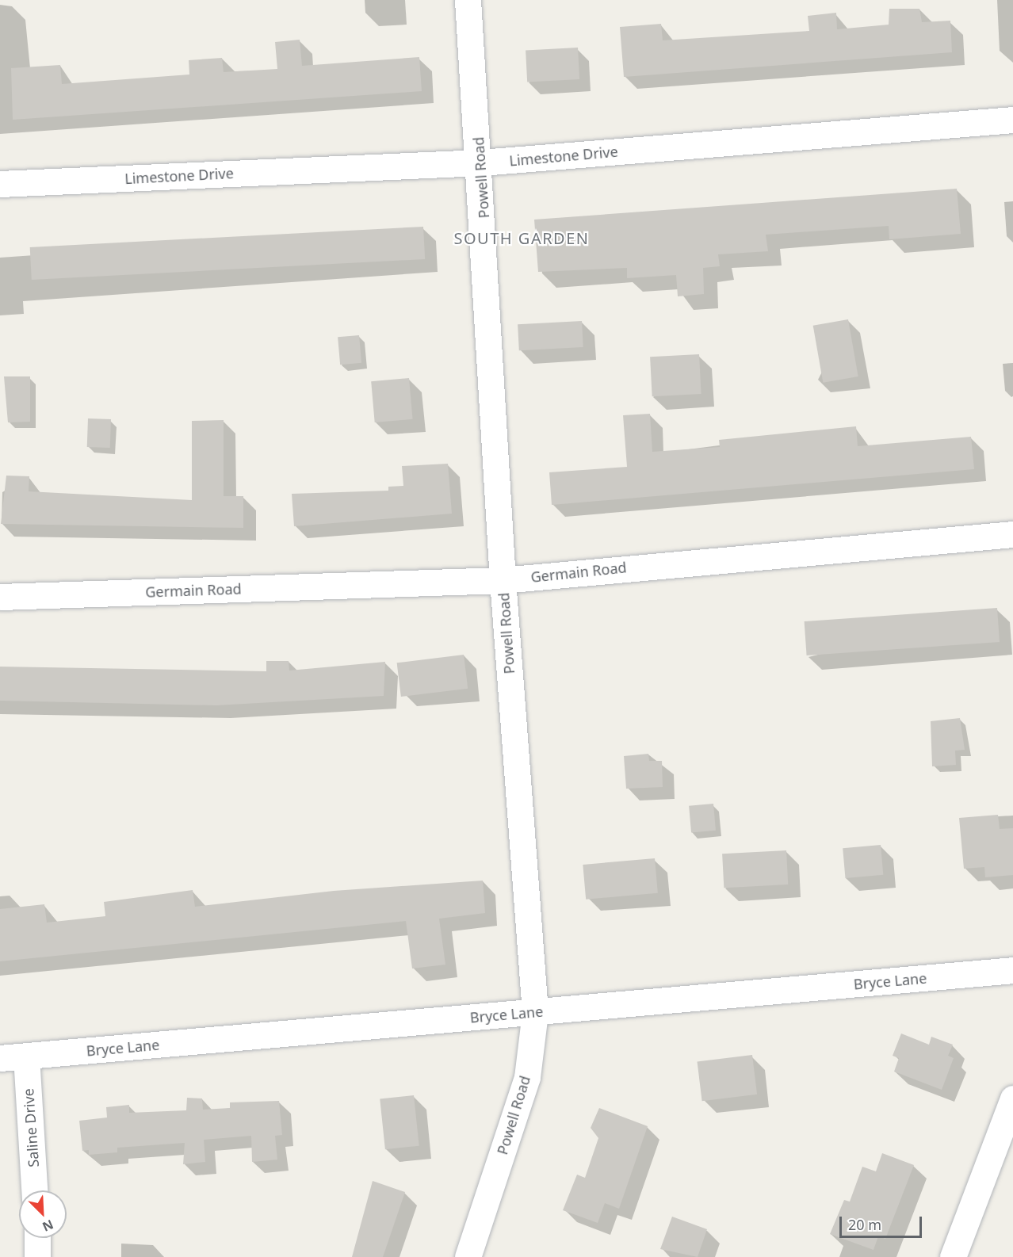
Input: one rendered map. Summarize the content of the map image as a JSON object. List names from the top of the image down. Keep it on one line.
{"streets":{"street":["Limestone Drive","Powell Road","Germain Road","Bryce Lane","Saline Drive"]},"crossings":[["Limestone Drive","Powell Road"],["Powell Road","Germain Road"],["Powell Road","Bryce Lane"],["Bryce Lane","Saline Drive"]],"districts":["SOUTH GARDEN"],"scale_bar":"20 m","north":"bottom right"}
